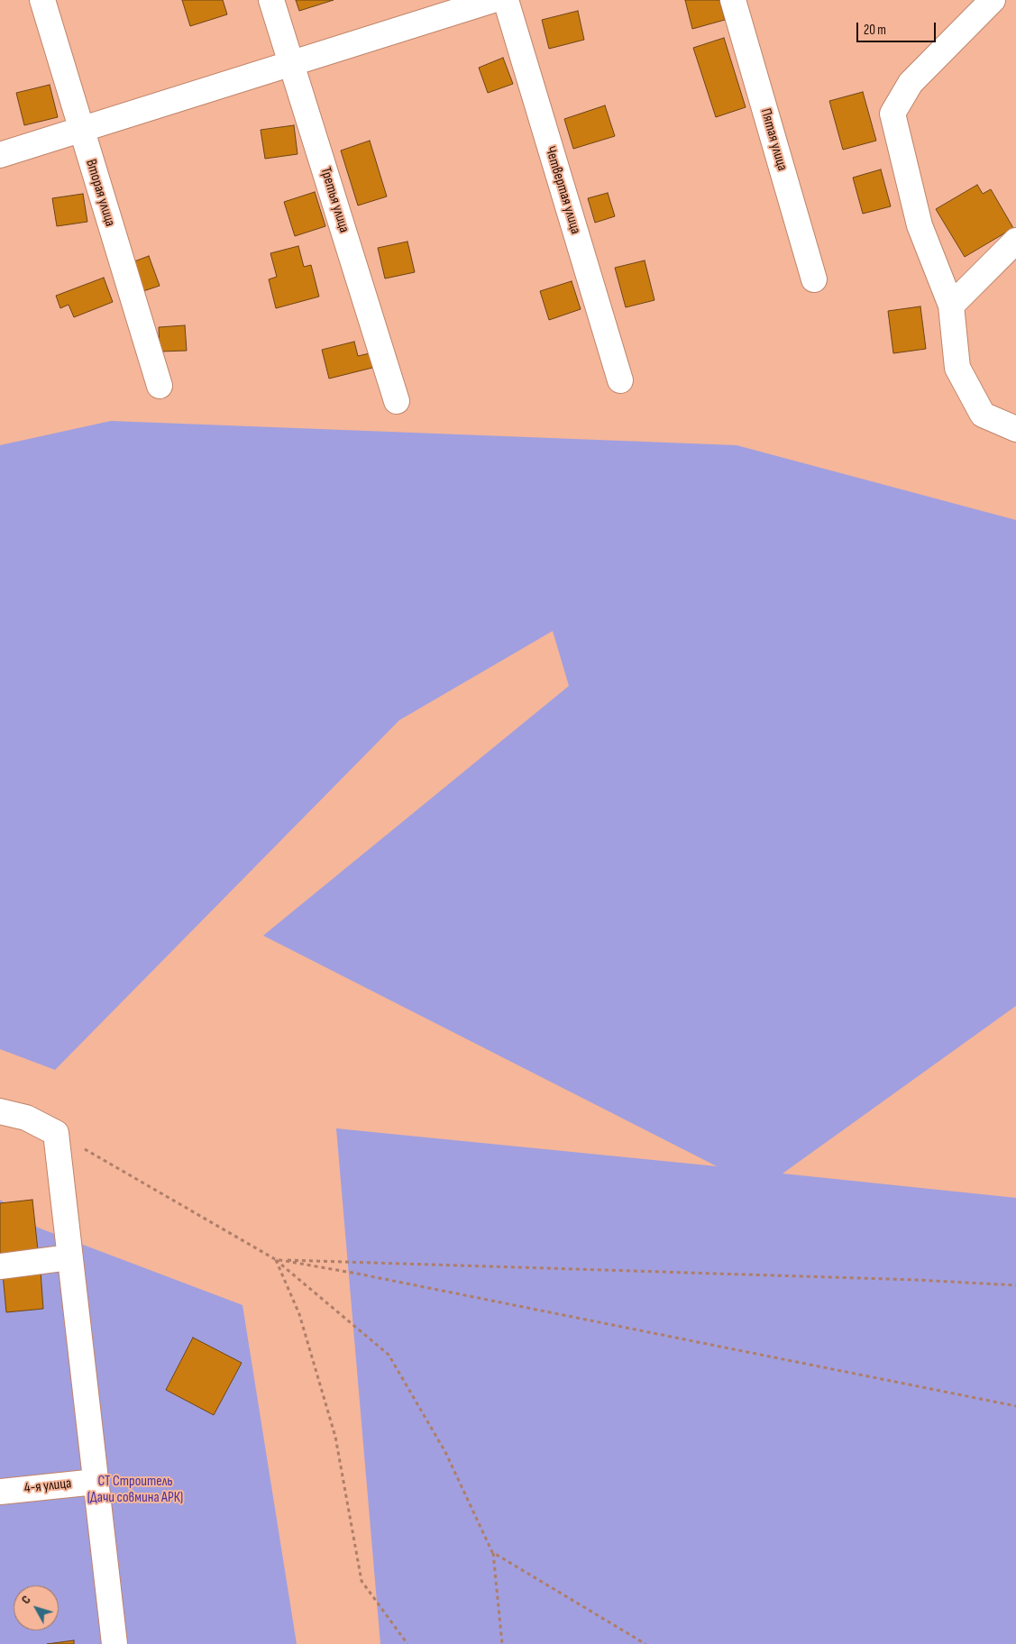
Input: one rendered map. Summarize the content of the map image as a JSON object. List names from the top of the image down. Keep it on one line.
{"streets":{"street":["Пятая улица","Четвертая улица","Вторая улица","Третья улица","4-я улица"]},"parks":["СТ Строитель (Дачи совмина АРК)"],"scale_bar":"20 m","north":"top left"}
